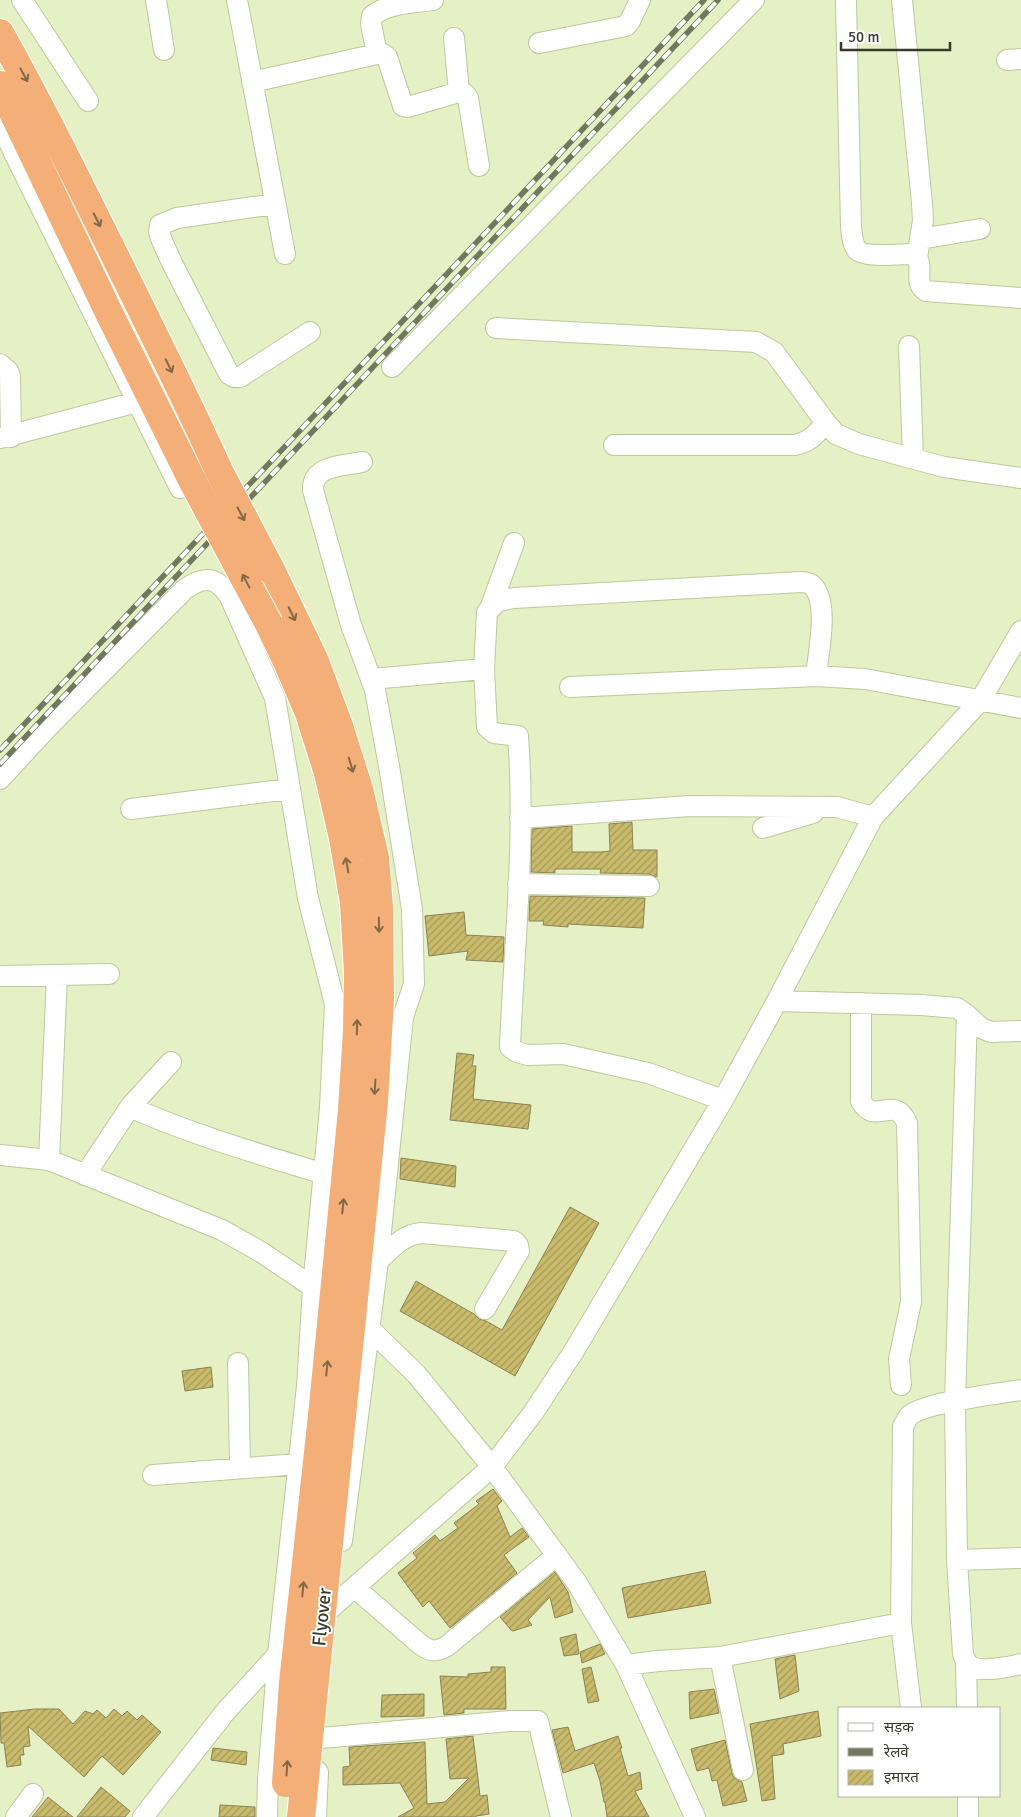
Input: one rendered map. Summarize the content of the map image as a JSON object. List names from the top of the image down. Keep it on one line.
{"streets":{"highway":["Flyover"]},"legend":["सड़क","रेलवे","इमारत"],"scale_bar":"50 m"}
